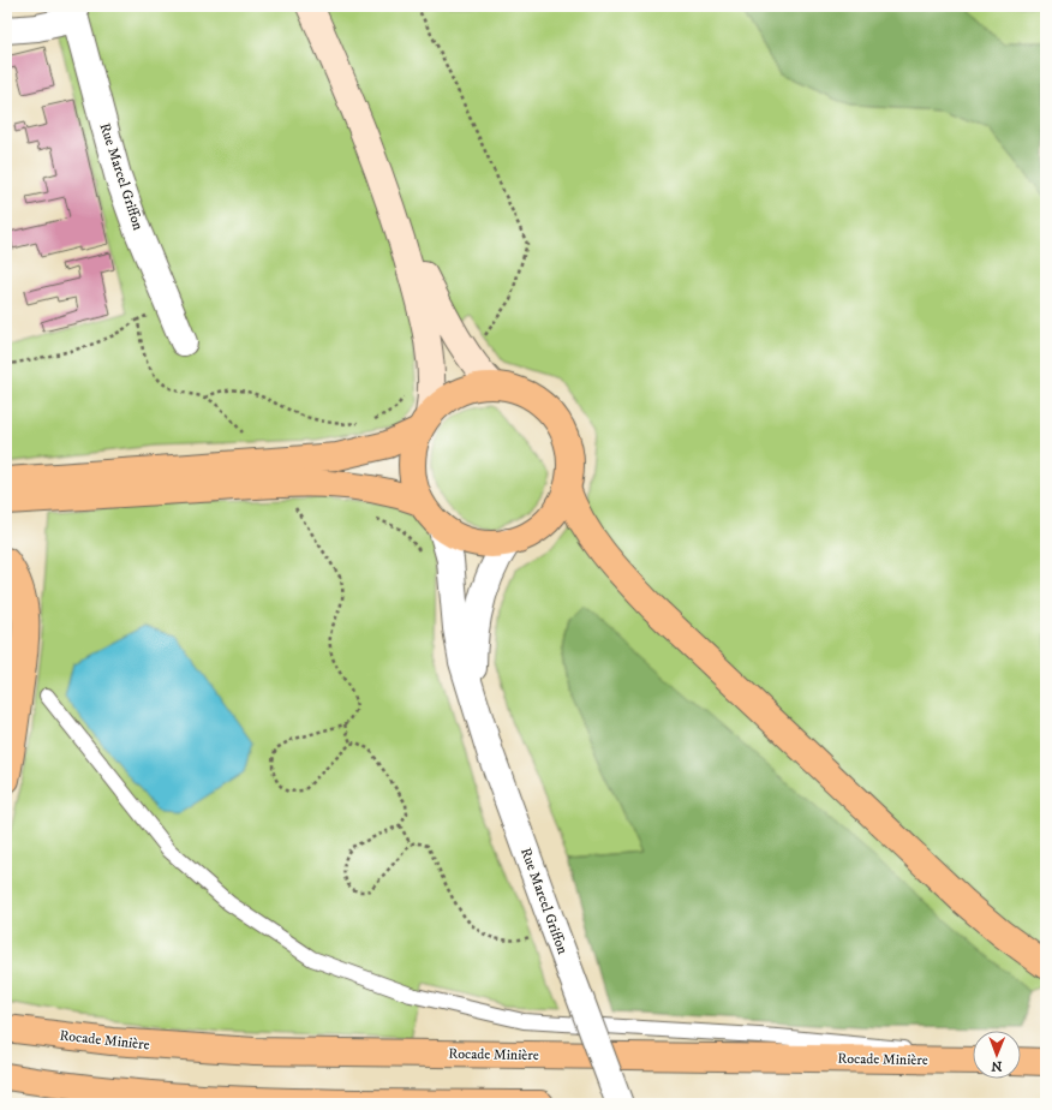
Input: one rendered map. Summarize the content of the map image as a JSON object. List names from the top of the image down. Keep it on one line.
{"streets":{"main road":["Rocade Minière"],"street":["Rue Marcel Griffon"]},"north":"bottom"}
